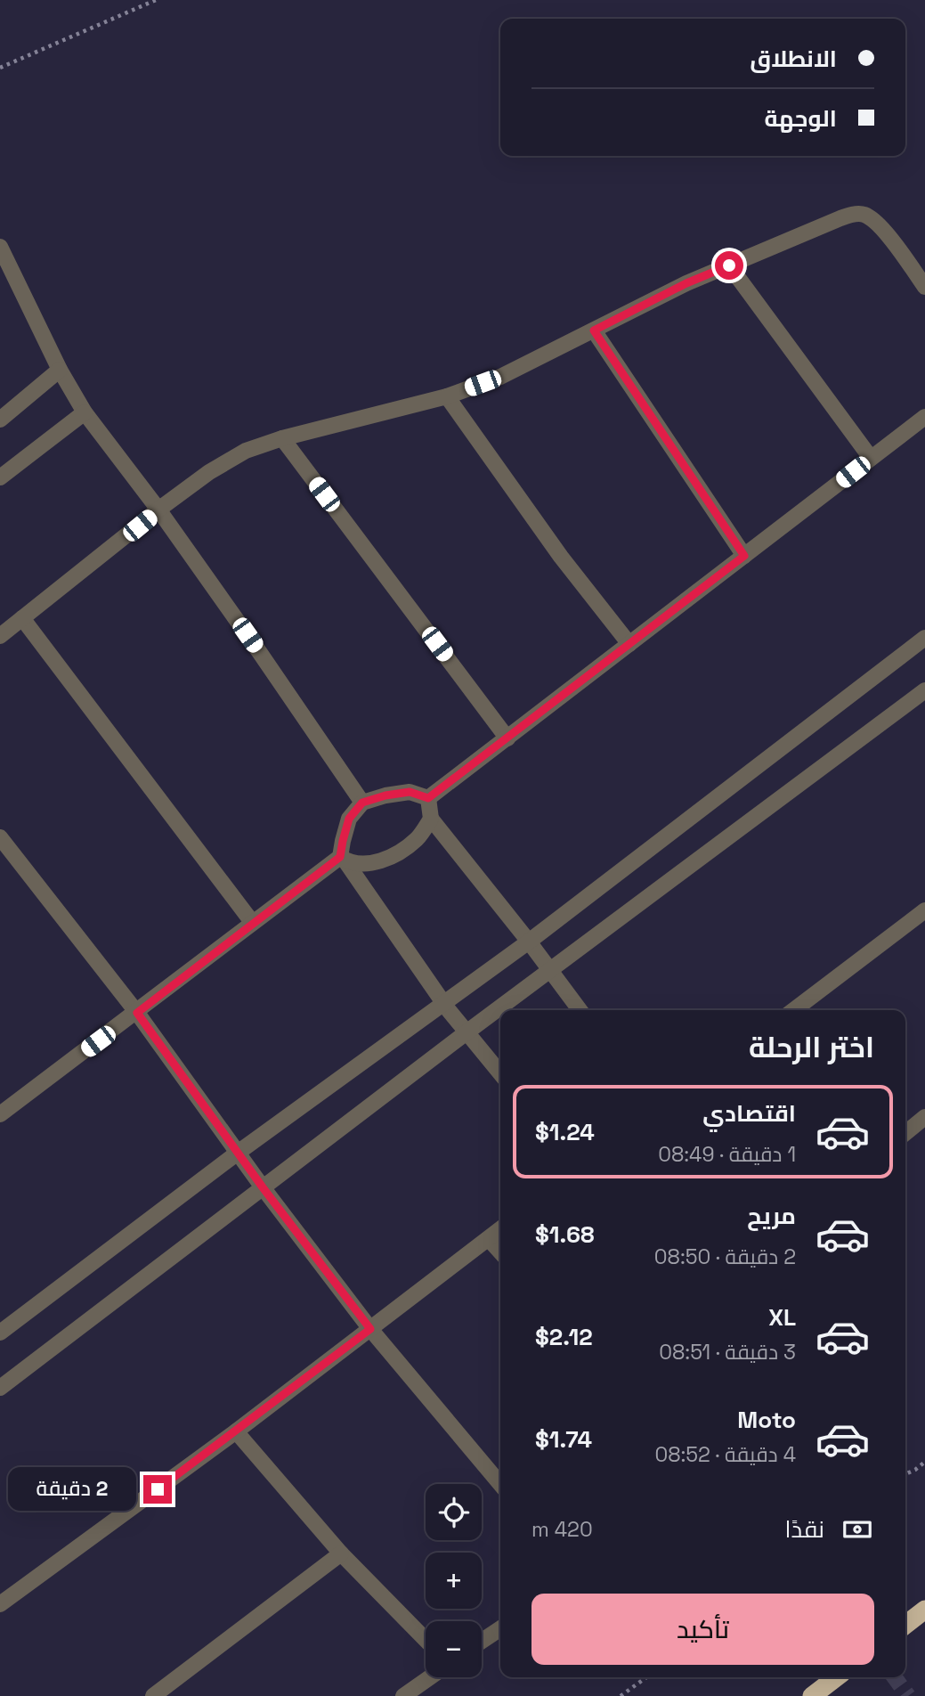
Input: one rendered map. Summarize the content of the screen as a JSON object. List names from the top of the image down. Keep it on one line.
{"page":{"banner":["الانطلاق","الوجهة"],"heading":"اختر الرحلة","list":[{"name":"اقتصادي","note":"1 دقيقة · 08:49","value":"$1.24"},{"name":"مريح","note":"2 دقيقة · 08:50","value":"$1.68"},{"name":"XL","note":"3 دقيقة · 08:51","value":"$2.12"},{"name":"Moto","note":"4 دقيقة · 08:52","value":"$1.74"}],"bubble":"2 دقيقة","map_buttons":["+","−"],"pay":["نقدًا","420 m"],"buttons":"تأكيد"}}
